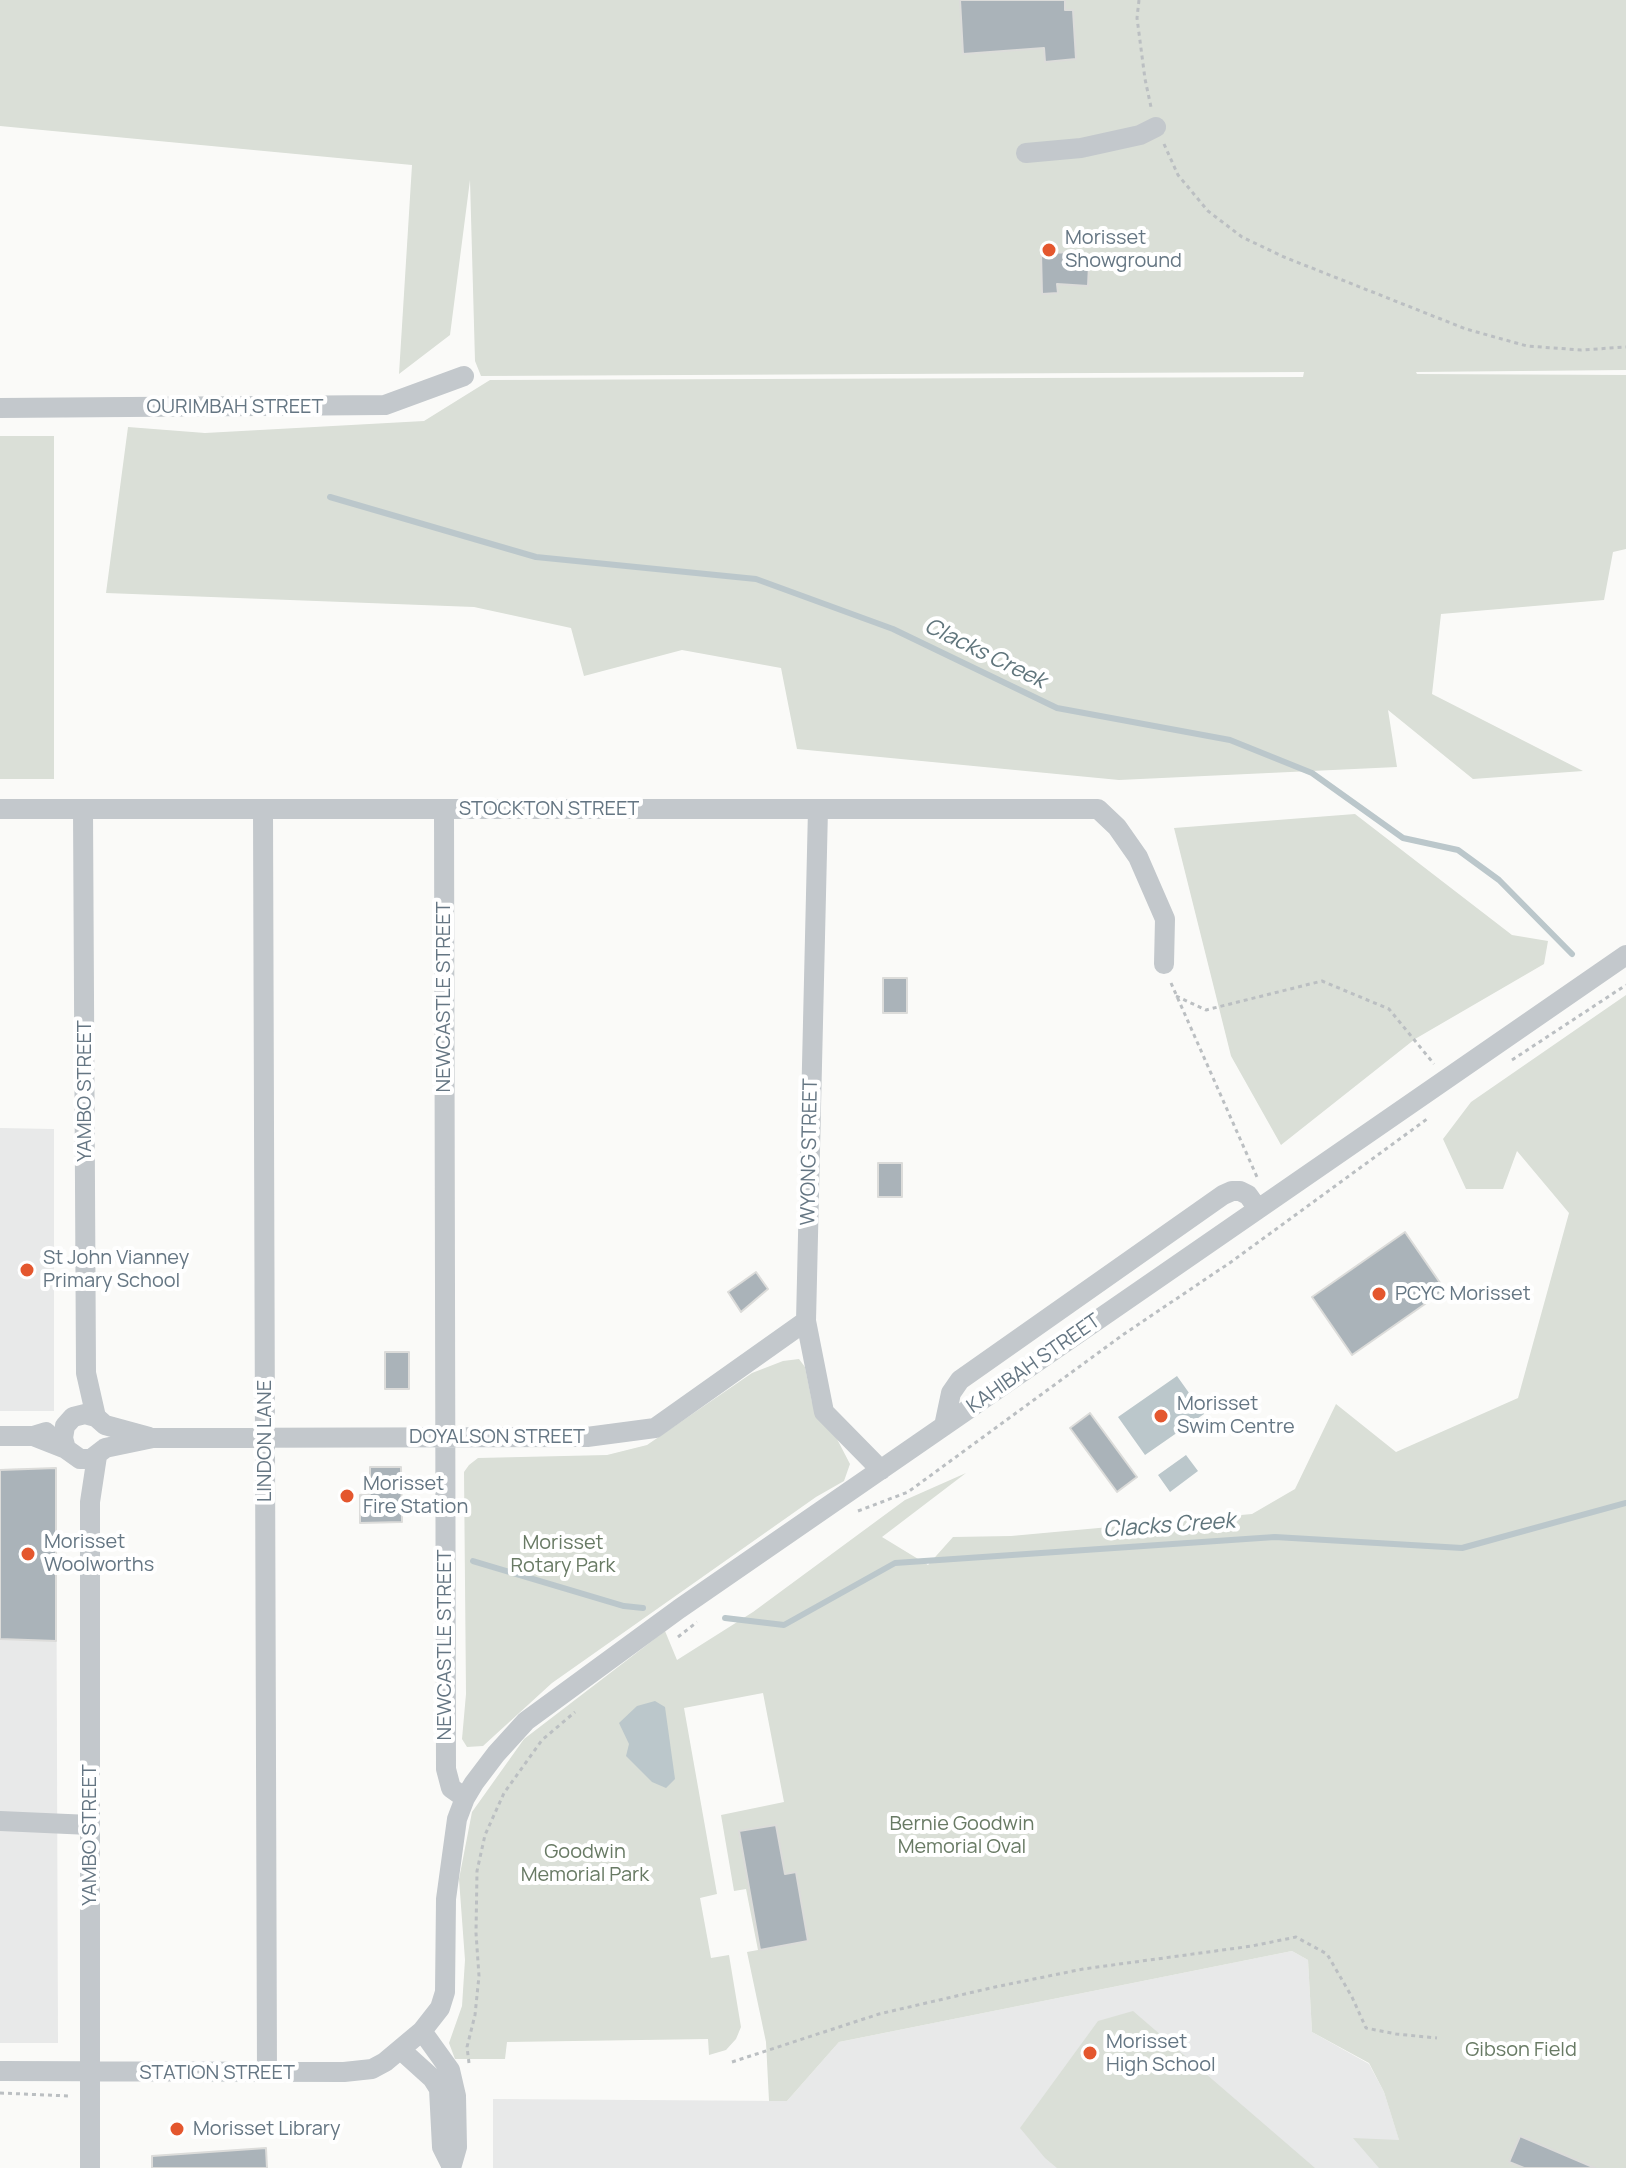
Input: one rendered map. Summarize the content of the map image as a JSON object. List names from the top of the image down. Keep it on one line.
{"streets":{"street":["OURIMBAH STREET","STOCKTON STREET","NEWCASTLE STREET","YAMBO STREET","WYONG STREET","KAHIBAH STREET","DOYALSON STREET","LINDON LANE","STATION STREET"]},"crossings":[["STOCKTON STREET","NEWCASTLE STREET"],["STOCKTON STREET","YAMBO STREET"],["STOCKTON STREET","WYONG STREET"],["STOCKTON STREET","LINDON LANE"],["NEWCASTLE STREET","KAHIBAH STREET"],["NEWCASTLE STREET","DOYALSON STREET"],["YAMBO STREET","DOYALSON STREET"],["YAMBO STREET","STATION STREET"],["WYONG STREET","KAHIBAH STREET"],["WYONG STREET","DOYALSON STREET"],["DOYALSON STREET","LINDON LANE"],["LINDON LANE","STATION STREET"]],"water":["Clacks Creek"],"parks":["Morisset Rotary Park","Bernie Goodwin Memorial Oval","Goodwin Memorial Park","Gibson Field"],"places":["Morisset Showground","St John Vianney Primary School","PCYC Morisset","Morisset Swim Centre","Morisset Fire Station","Morisset Woolworths","Morisset High School","Morisset Library"]}
